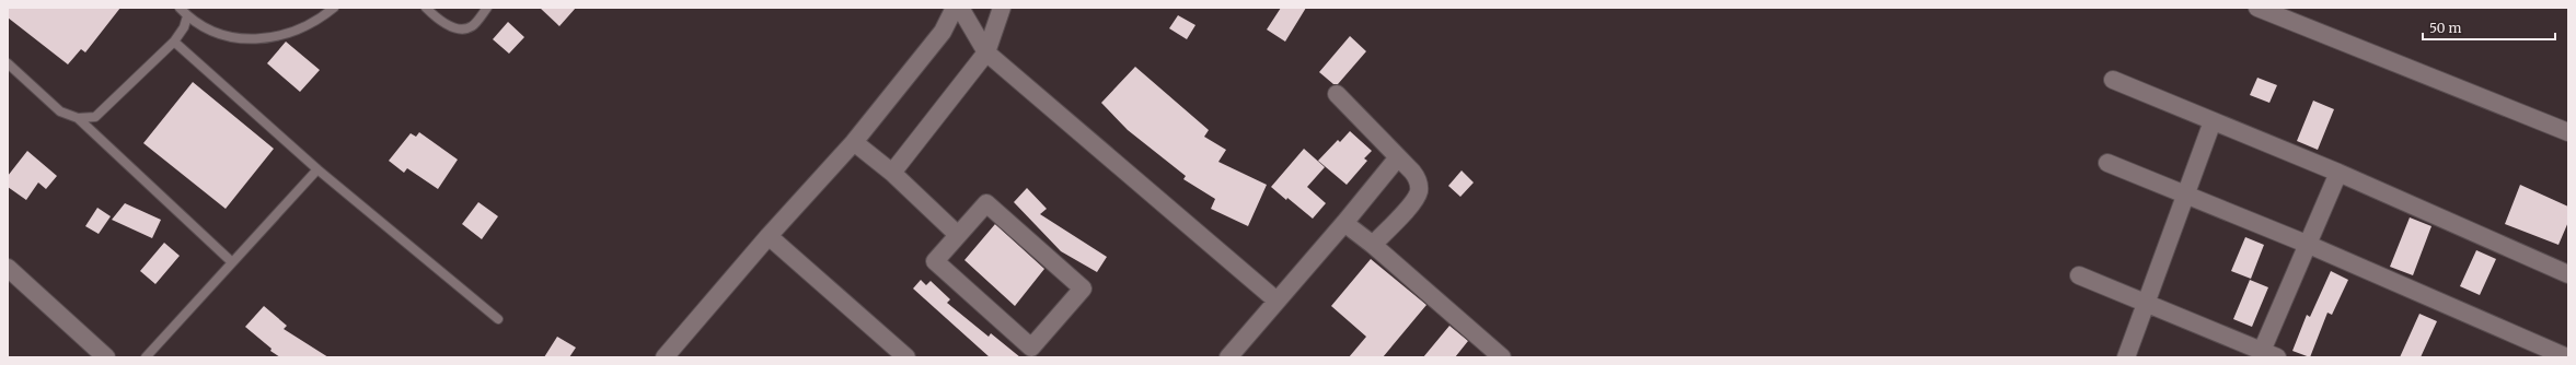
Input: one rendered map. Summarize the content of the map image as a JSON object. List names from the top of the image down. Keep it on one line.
{"scale_bar":"50 m"}
